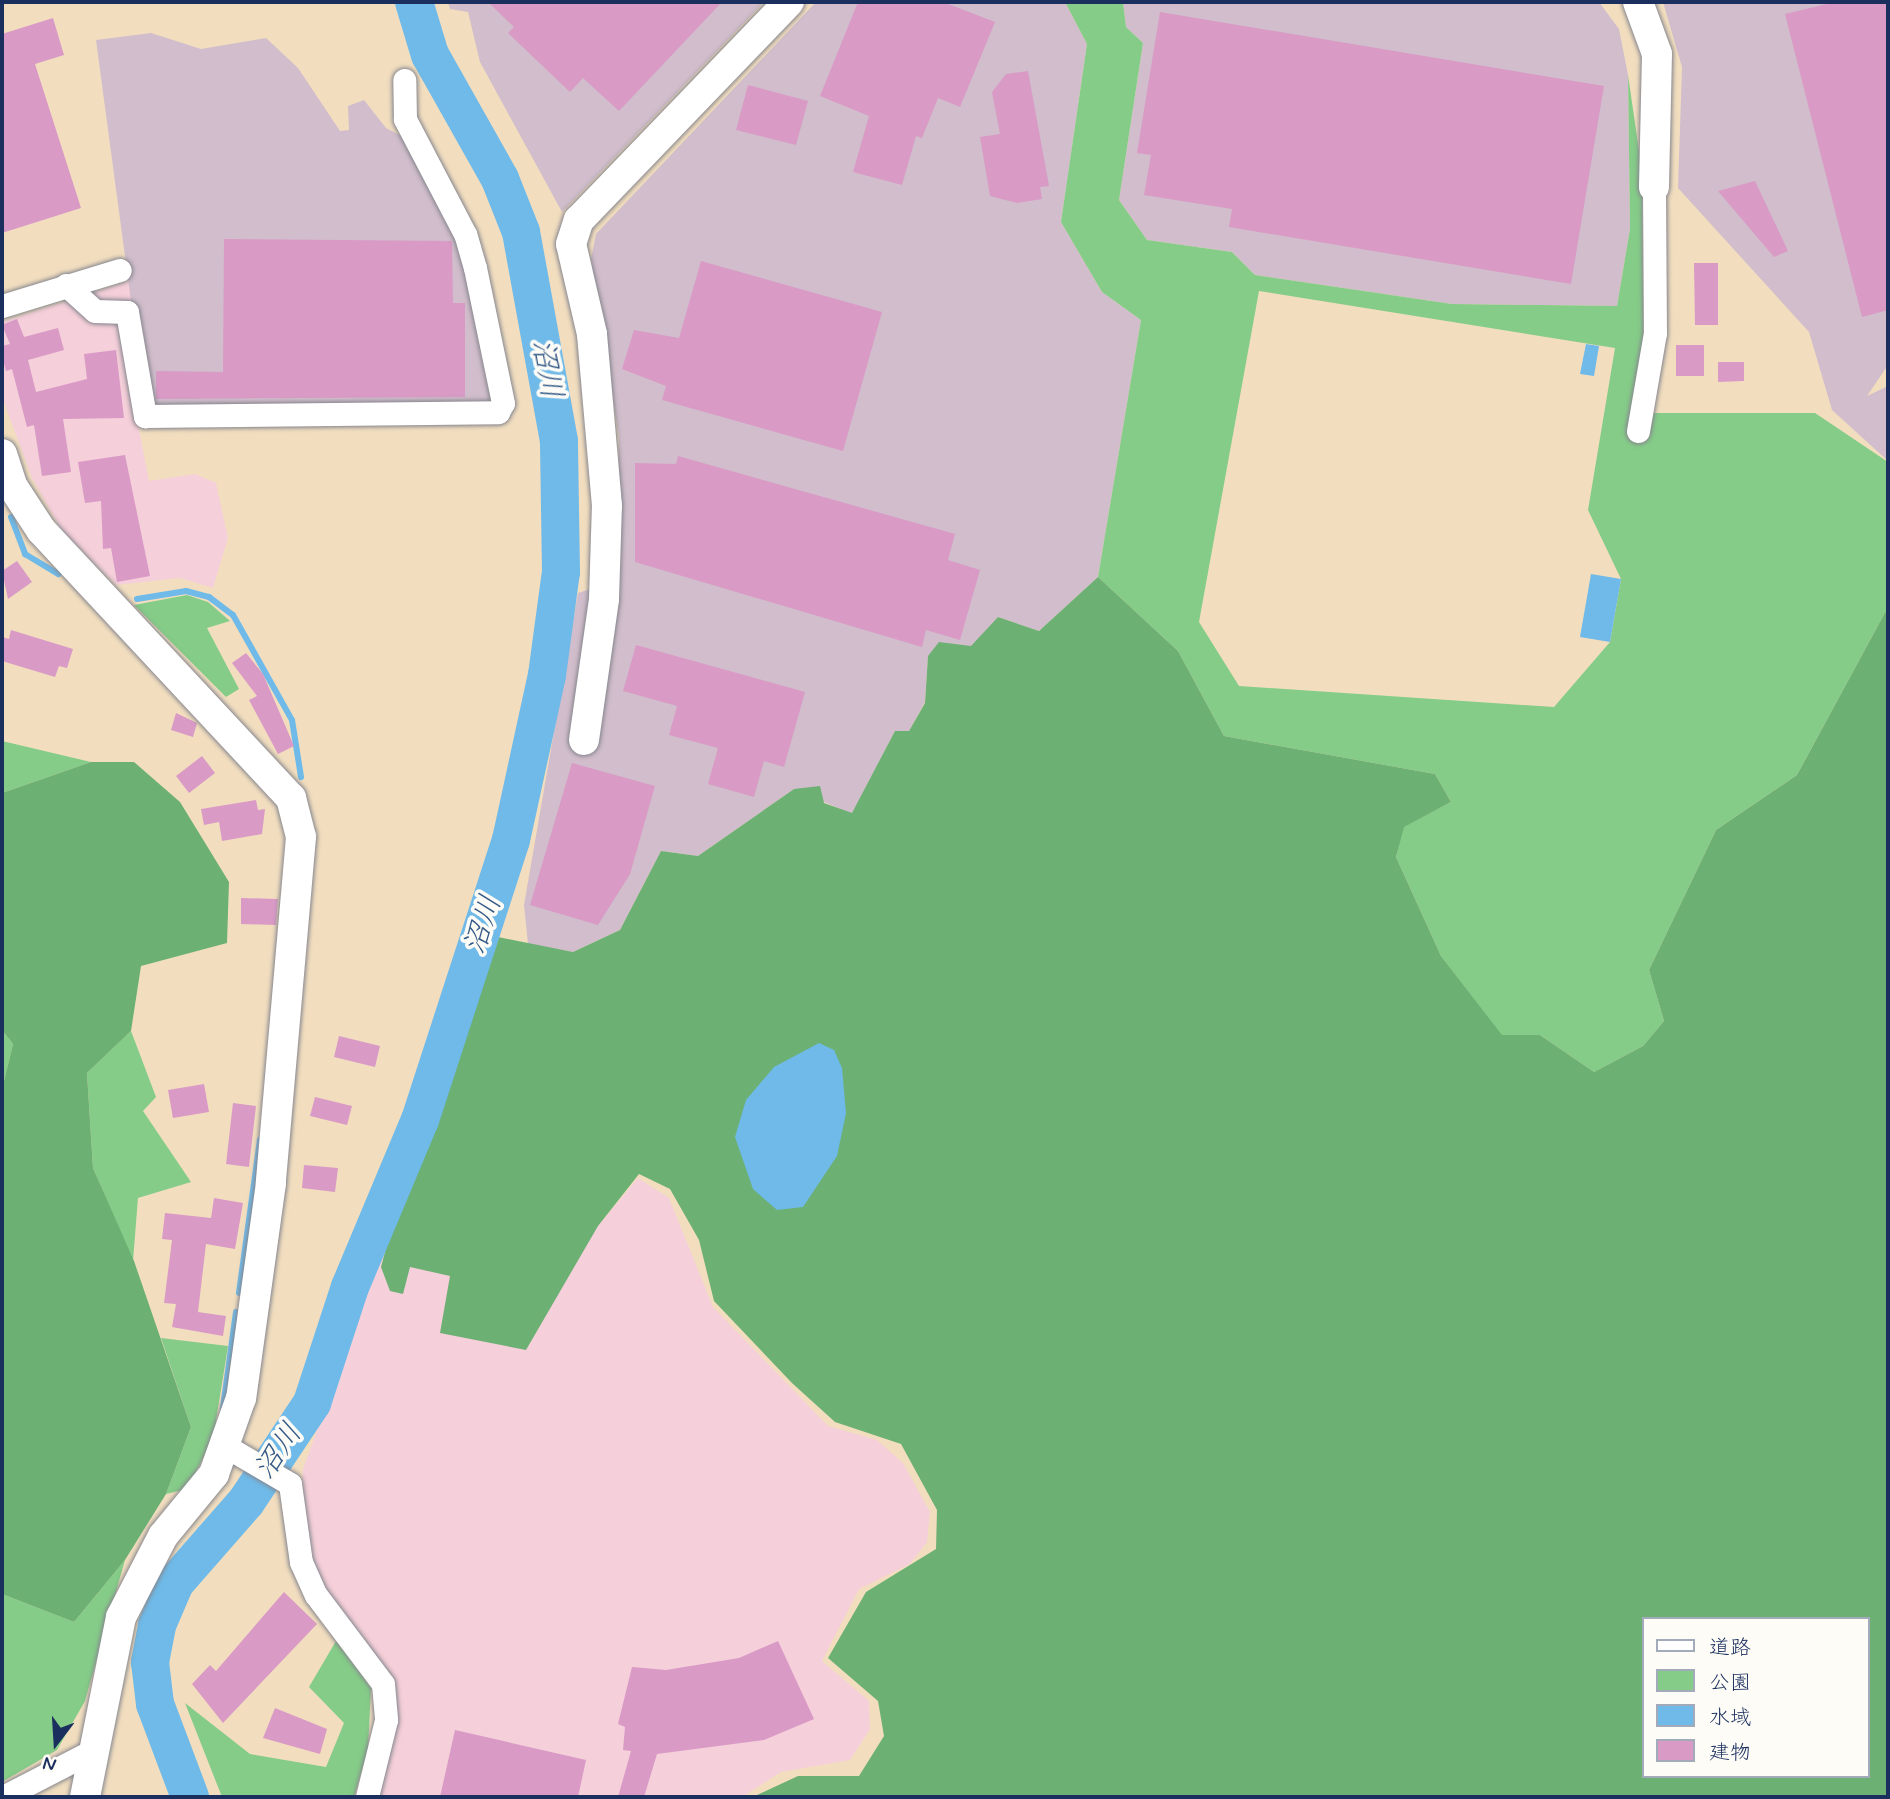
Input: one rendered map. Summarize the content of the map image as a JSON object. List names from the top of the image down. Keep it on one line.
{"water":["沼川"],"legend":["道路","公園","水域","建物"],"north":"bottom"}
